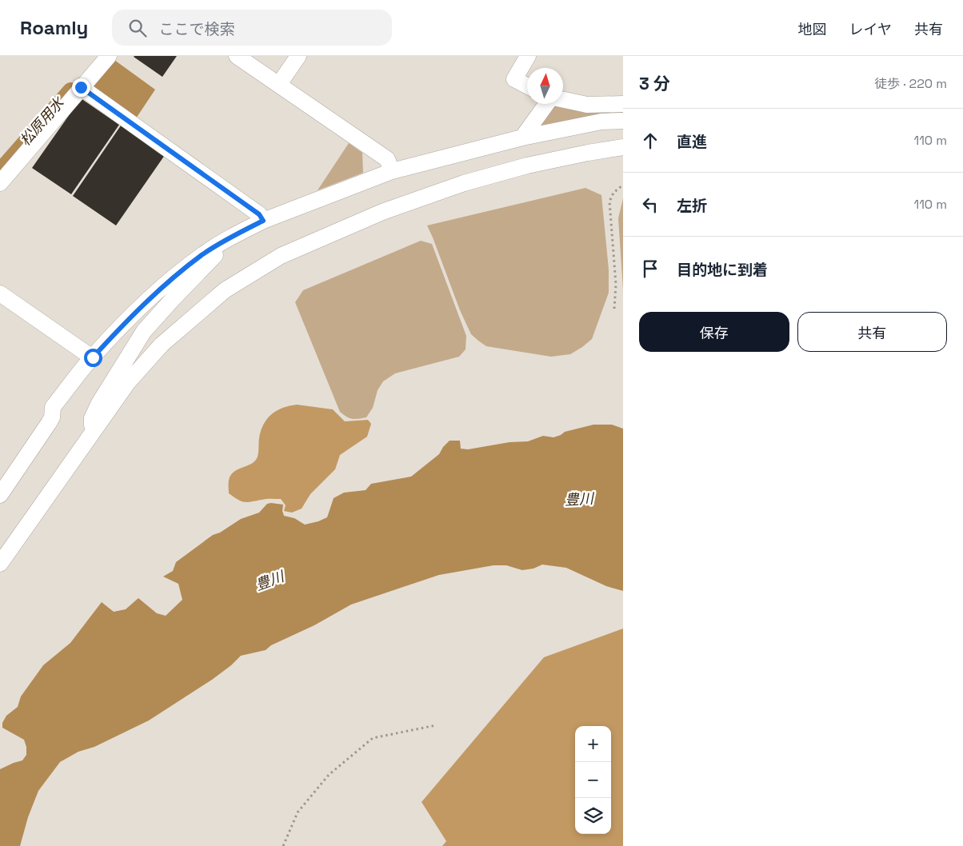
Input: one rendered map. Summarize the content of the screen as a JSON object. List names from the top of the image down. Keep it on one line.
{"water":["松原用水","豊川"],"north":"top","page":{"header":"Roamly","search":"ここで検索","nav":["地図","レイヤ","共有"],"heading":["3 分","徒歩 · 220 m"],"list":[["直進","110 m"],["左折","110 m"],"目的地に到着"],"buttons":["保存","共有"],"map_buttons":["+","−"]}}
